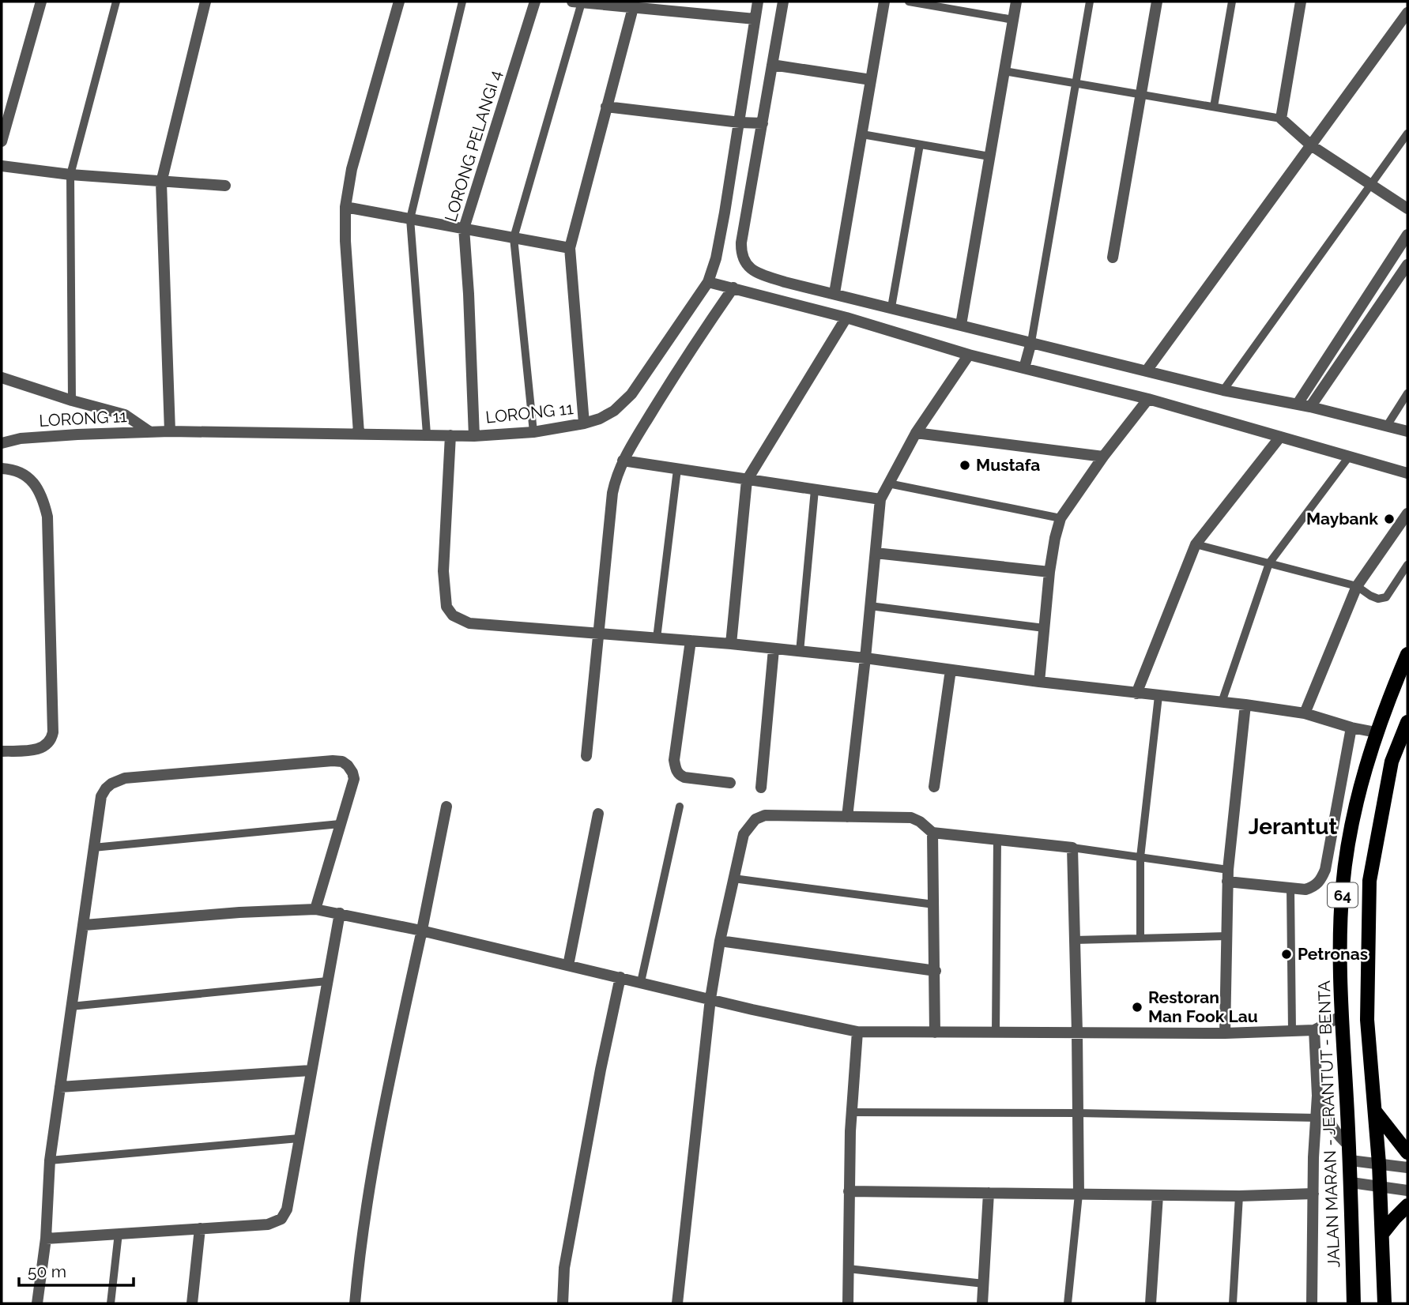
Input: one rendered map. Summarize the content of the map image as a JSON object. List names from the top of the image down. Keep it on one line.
{"streets":{"main road":["64","JALAN MARAN - JERANTUT - BENTA"],"street":["LORONG PELANGI 4","LORONG 11"]},"crossings":[["LORONG PELANGI 4","LORONG 11"]],"districts":["Jerantut"],"places":["Mustafa","Maybank","Petronas","Restoran Man Fook Lau"],"scale_bar":"50 m"}
